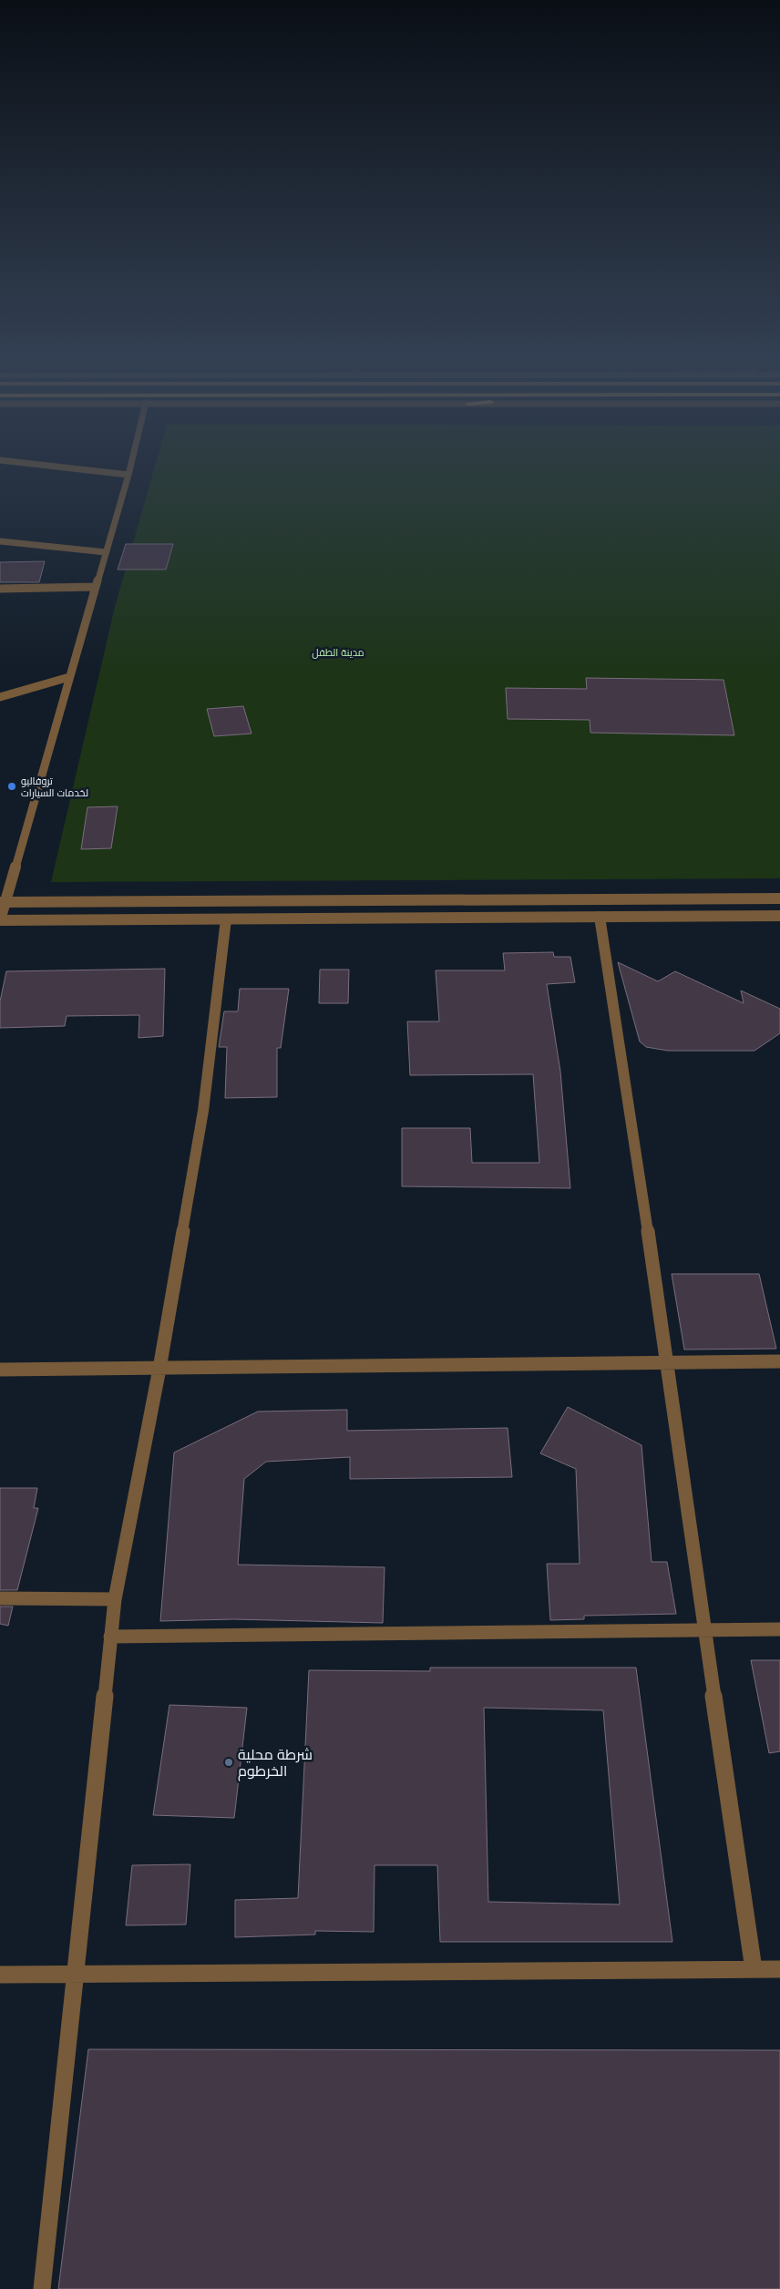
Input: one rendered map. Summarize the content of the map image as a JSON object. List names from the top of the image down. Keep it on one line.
{"parks":["مدينة الطفل"],"places":["تروفاليو لخدمات السيارات","شرطة محلية الخرطوم"]}
